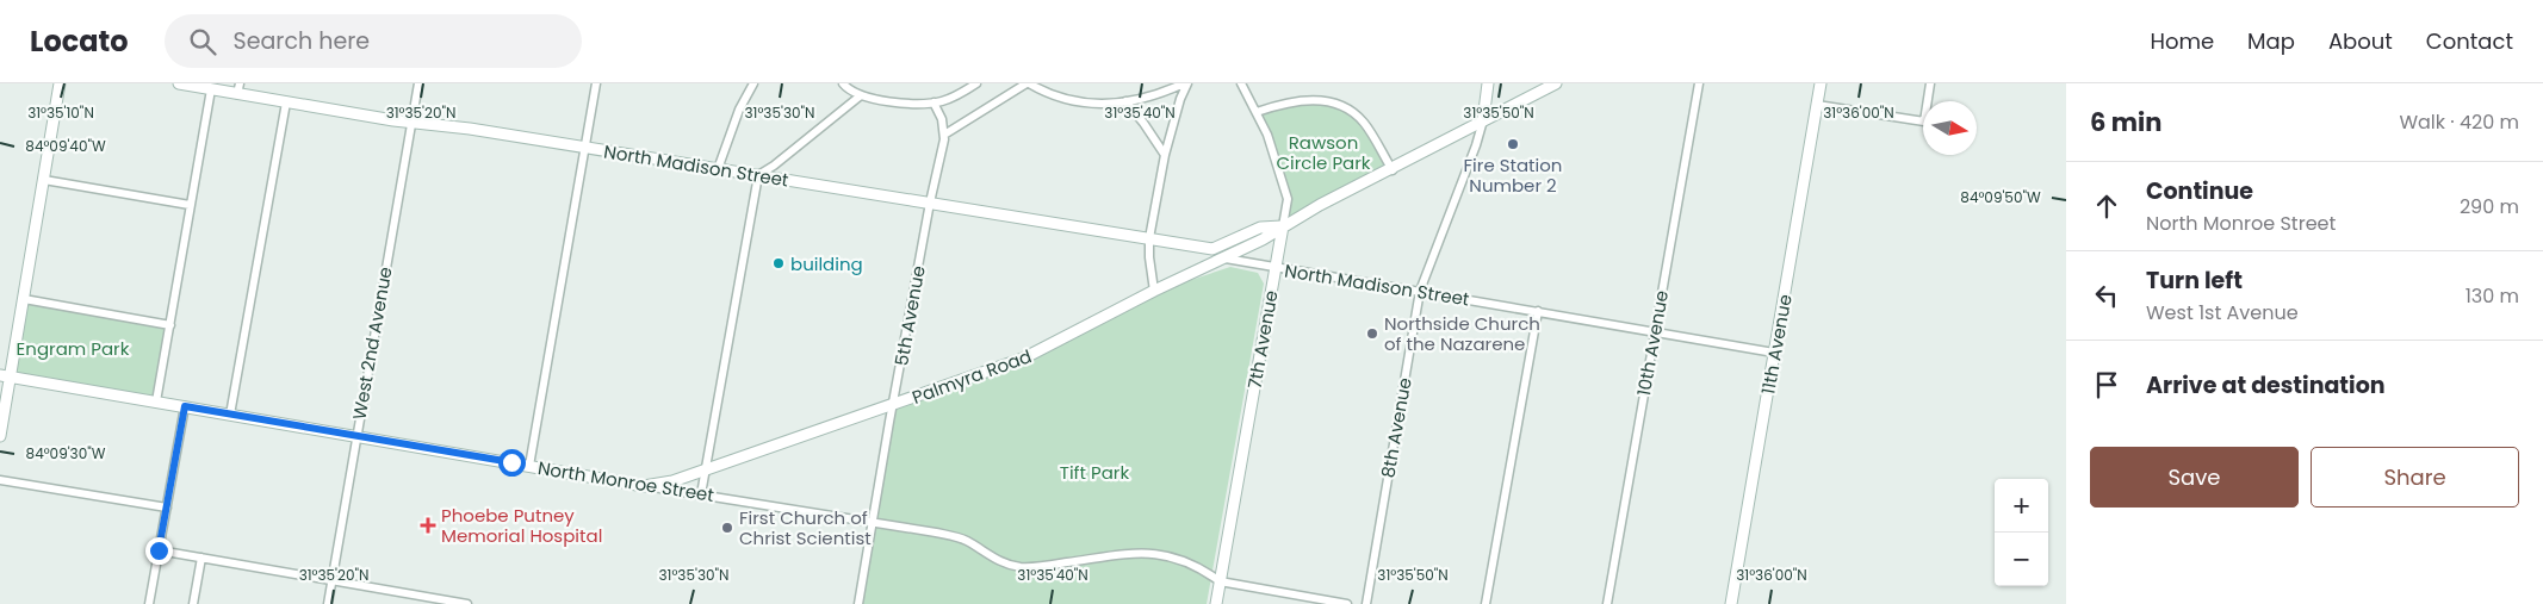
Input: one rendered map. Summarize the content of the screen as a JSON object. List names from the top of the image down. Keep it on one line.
{"streets":{"main road":["North Madison Street","7th Avenue","11th Avenue","Palmyra Road","8th Avenue","North Monroe Street"],"street":["5th Avenue","West 2nd Avenue","10th Avenue"]},"crossings":[["North Madison Street","5th Avenue"],["North Madison Street","7th Avenue"],["North Madison Street","West 2nd Avenue"],["North Madison Street","10th Avenue"],["North Madison Street","11th Avenue"],["North Madison Street","Palmyra Road"],["North Madison Street","8th Avenue"],["5th Avenue","Palmyra Road"],["5th Avenue","North Monroe Street"],["7th Avenue","Palmyra Road"],["7th Avenue","North Monroe Street"],["West 2nd Avenue","North Monroe Street"],["Palmyra Road","8th Avenue"],["Palmyra Road","North Monroe Street"]],"parks":["Rawson Circle Park","Engram Park","Tift Park"],"places":{"other":["Fire Station Number 2","building","Northside Church of the Nazarene","First Church of Christ Scientist"],"health":["Phoebe Putney Memorial Hospital"]},"north":"right","page":{"header":"Locato","search":"Search here","nav":["Home","Map","About","Contact"],"heading":["6 min","Walk · 420 m"],"list":[["Continue","North Monroe Street","290 m"],["Turn left","West 1st Avenue","130 m"],"Arrive at destination"],"buttons":["Save","Share"],"map_buttons":["+","−"]},"coordinates":["31°35'10\"N","31°35'20\"N","31°35'30\"N","31°35'40\"N","31°35'50\"N","31°36'00\"N","84°09'40\"W","84°09'50\"W","84°09'30\"W"]}
